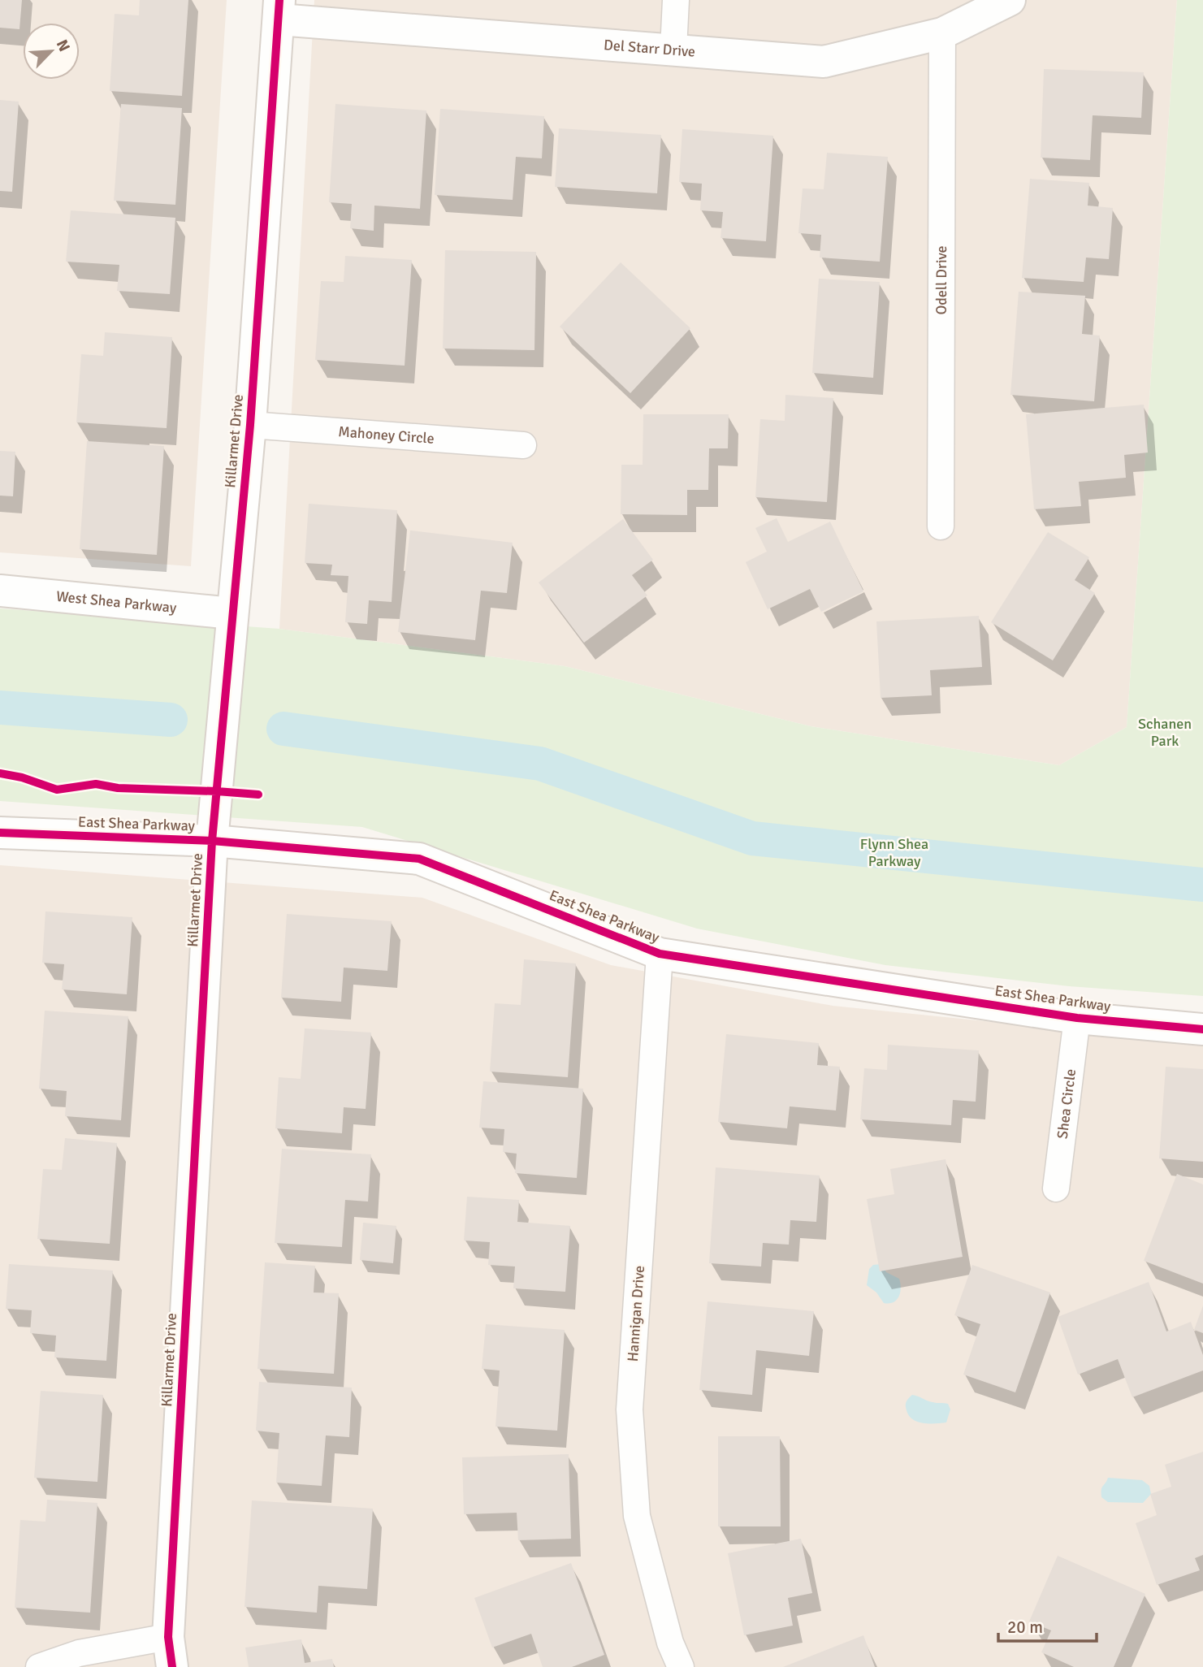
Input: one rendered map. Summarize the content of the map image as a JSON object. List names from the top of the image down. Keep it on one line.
{"streets":{"street":["Del Starr Drive","Odell Drive","Mahoney Circle","Killarmet Drive","West Shea Parkway","East Shea Parkway","Shea Circle","Hannigan Drive"]},"crossings":[["Del Starr Drive","Odell Drive"],["Del Starr Drive","Killarmet Drive"],["Mahoney Circle","Killarmet Drive"],["Killarmet Drive","West Shea Parkway"],["Killarmet Drive","East Shea Parkway"],["East Shea Parkway","Shea Circle"],["East Shea Parkway","Hannigan Drive"]],"parks":["Schanen Park","Flynn Shea Parkway"],"scale_bar":"20 m","north":"top right"}
